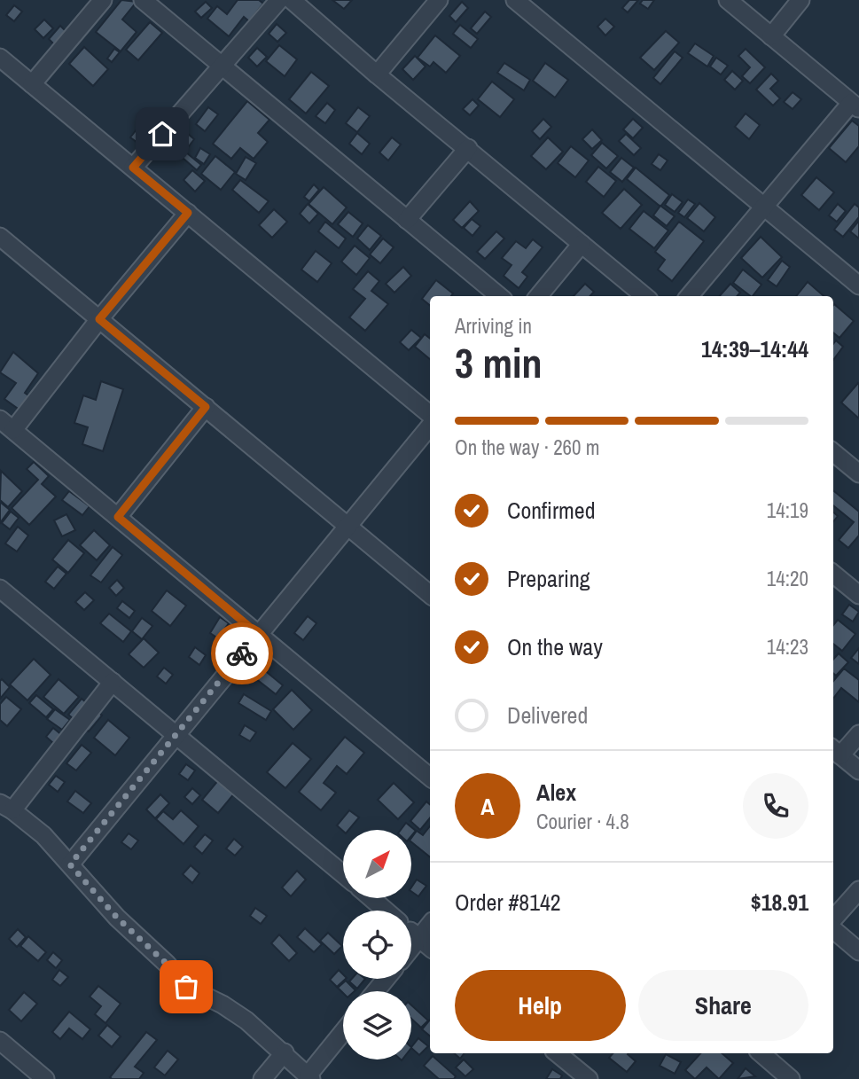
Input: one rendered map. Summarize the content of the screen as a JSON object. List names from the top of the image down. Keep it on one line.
{"north":"top right","page":{"heading":["3 min","Arriving in","14:39–14:44"],"panel":["Alex","Courier · 4.8","Order #8142","$18.91"],"bar":"On the way · 260 m","list":[["Confirmed","14:19"],["Preparing","14:20"],["On the way","14:23"],"Delivered"],"round":"A","buttons":["Help","Share"]}}
